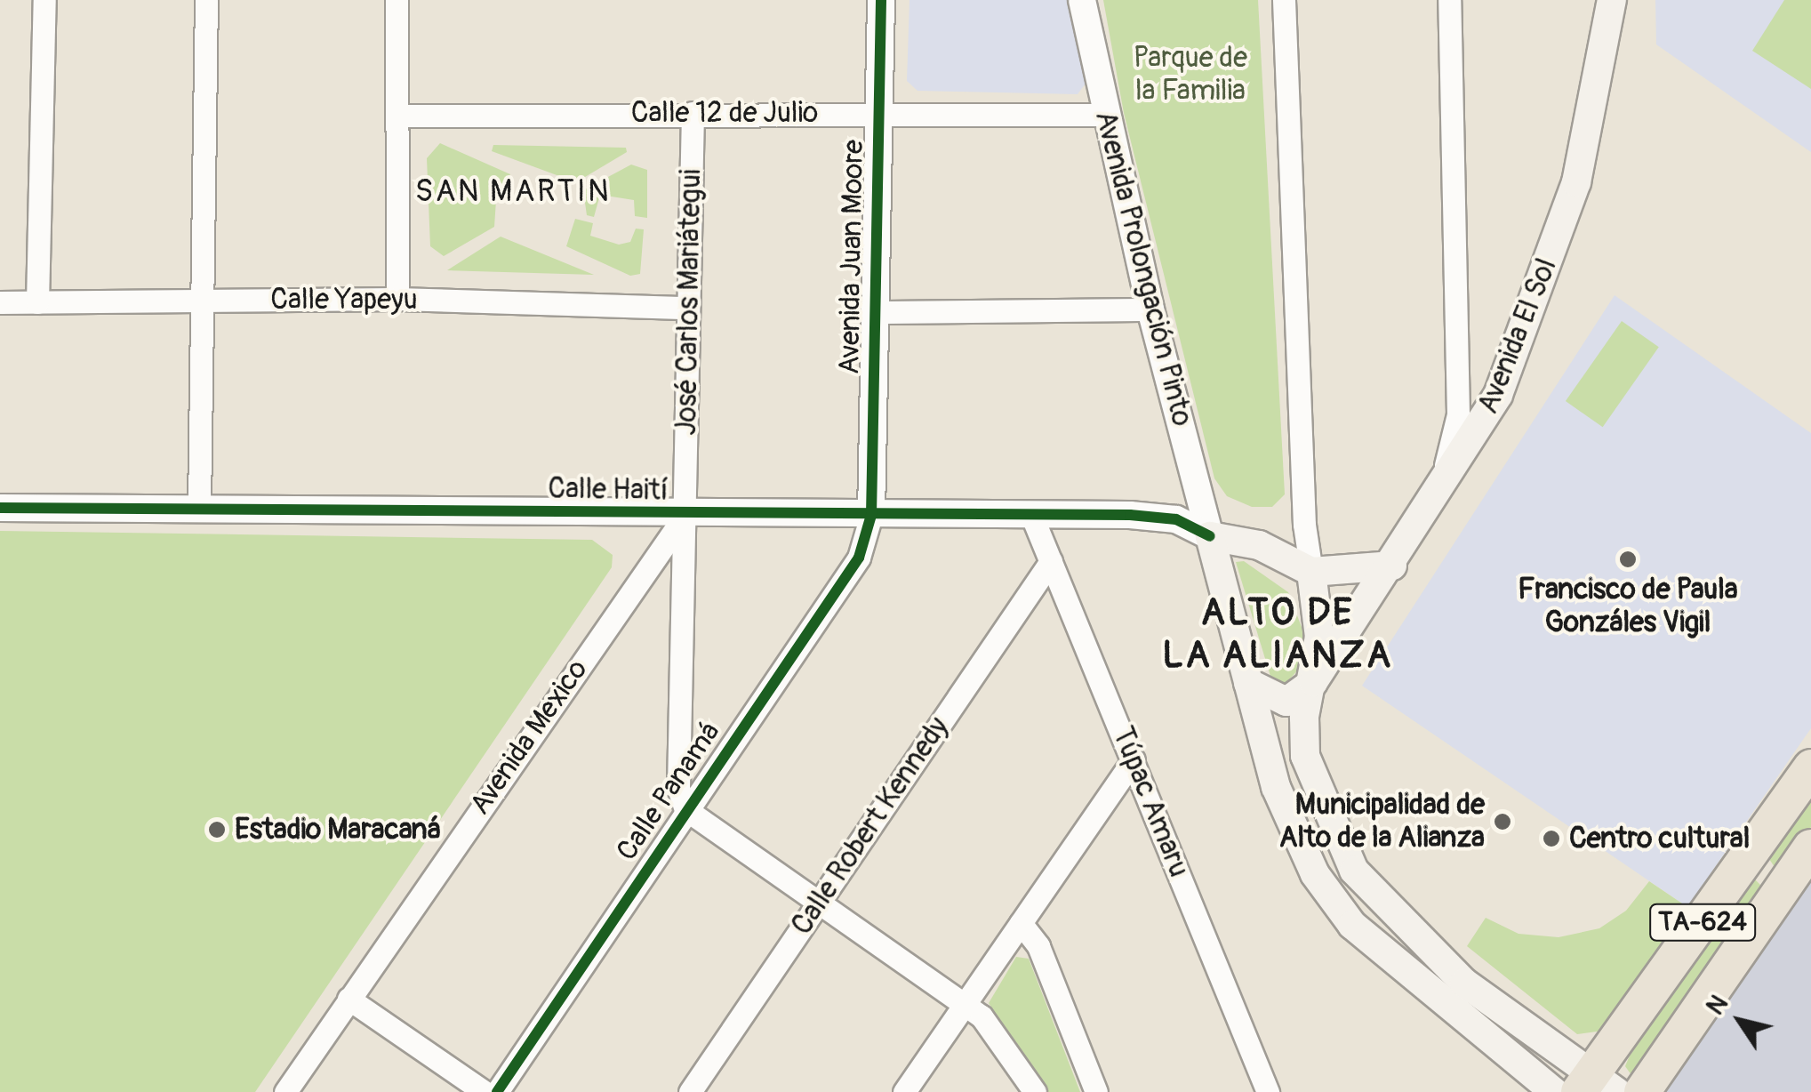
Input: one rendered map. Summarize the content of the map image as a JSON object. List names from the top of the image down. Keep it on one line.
{"streets":{"highway":["TA-624"],"main road":["Avenida El Sol"],"street":["Calle 12 de Julio","Avenida Juan Moore","Avenida Prolongación Pinto","Calle Yapeyu","José Carlos Mariátegui","Calle Haití","Avenida Mexico","Calle Panamá","Túpac Amaru","Calle Robert Kennedy"]},"crossings":[["Calle 12 de Julio","Avenida Juan Moore"],["Calle 12 de Julio","Avenida Prolongación Pinto"],["Calle 12 de Julio","José Carlos Mariátegui"],["Avenida Juan Moore","Calle Haití"],["Avenida Juan Moore","Calle Panamá"],["Avenida Prolongación Pinto","Calle Haití"],["Calle Yapeyu","José Carlos Mariátegui"],["José Carlos Mariátegui","Calle Haití"],["José Carlos Mariátegui","Avenida Mexico"],["José Carlos Mariátegui","Calle Panamá"],["Calle Haití","Avenida Mexico"],["Calle Haití","Calle Panamá"],["Calle Haití","Túpac Amaru"],["Túpac Amaru","Calle Robert Kennedy"]],"districts":["SAN MARTIN","ALTO DE LA ALIANZA"],"parks":["Parque de la Familia"],"places":["Francisco de Paula Gonzáles Vigil","Municipalidad de Alto de la Alianza","Estadio Maracaná","Centro cultural"],"north":"top left"}
